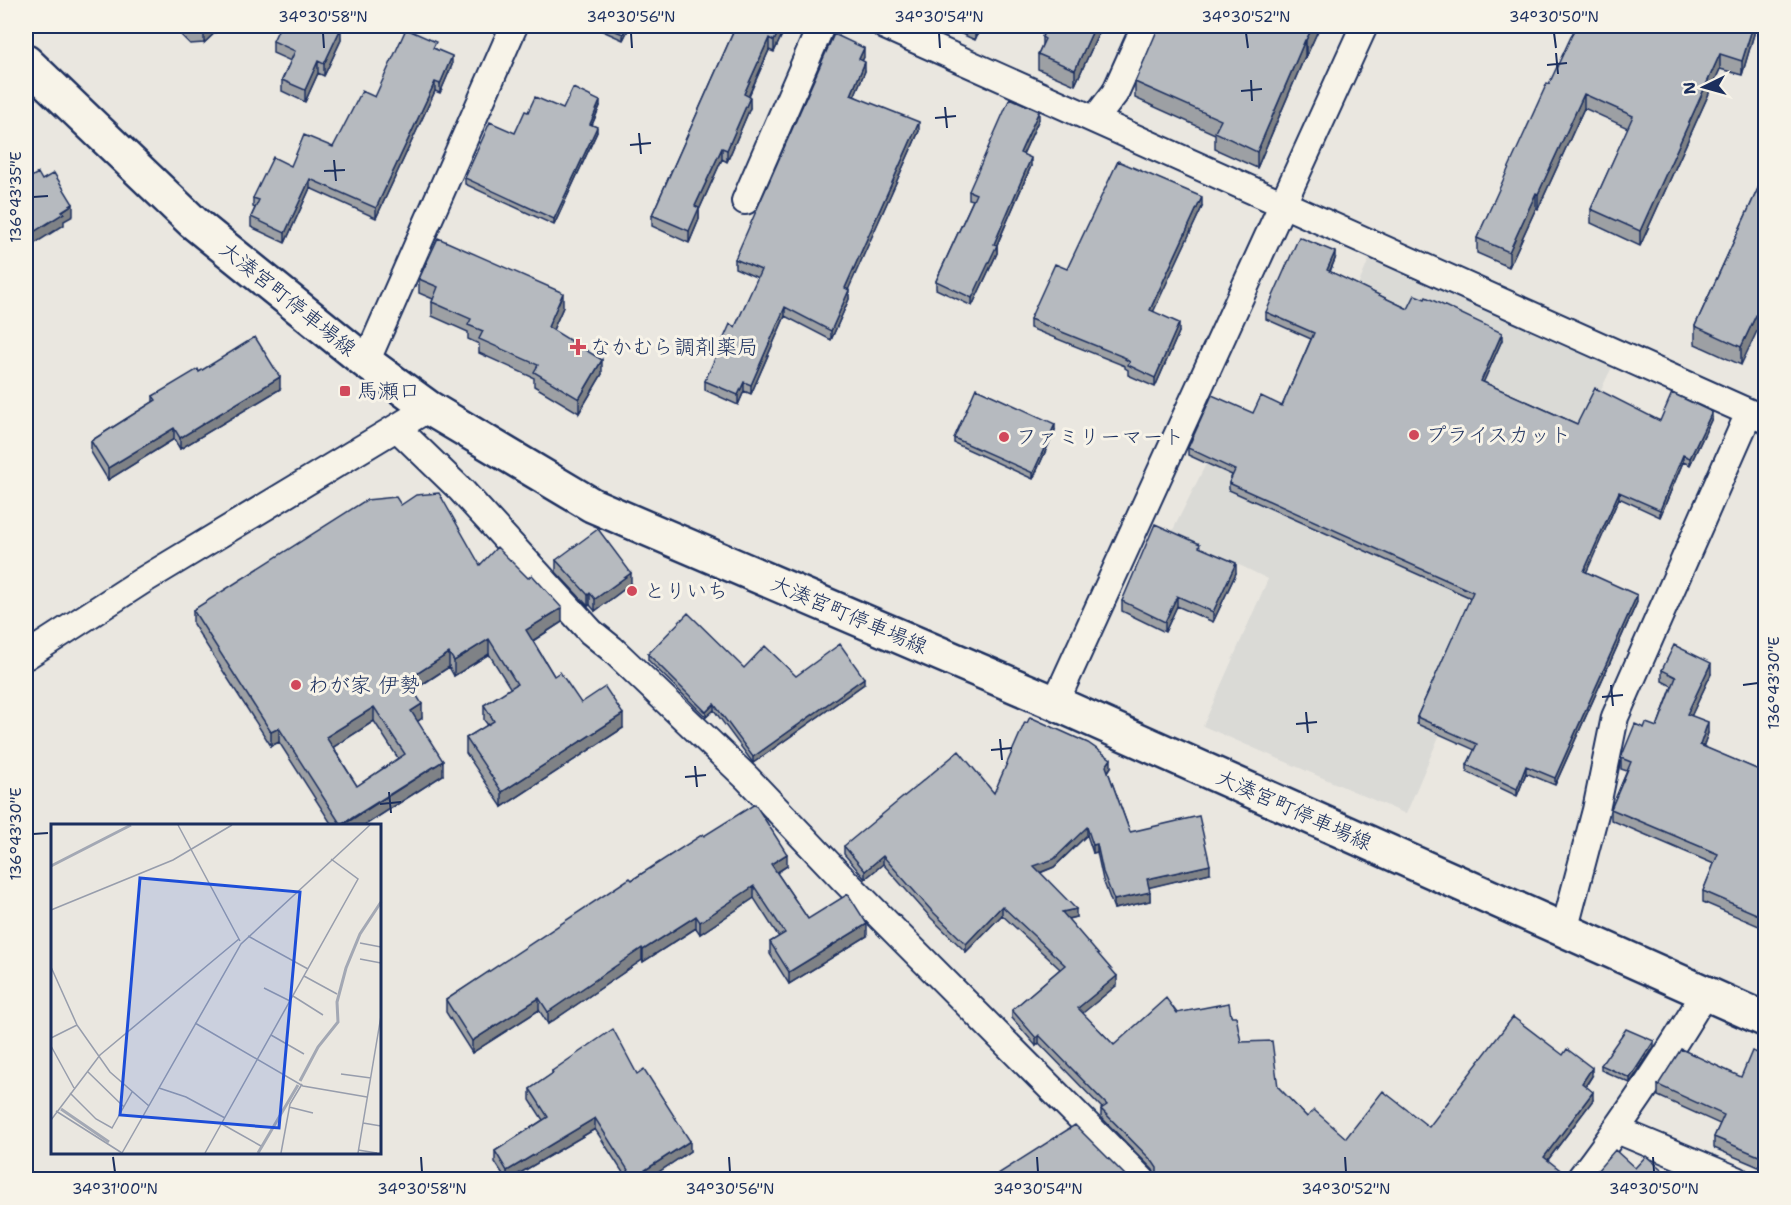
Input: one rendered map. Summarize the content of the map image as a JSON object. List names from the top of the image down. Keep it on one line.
{"streets":{"main road":["大湊宮町停車場線"]},"places":{"health":["なかむら調剤薬局"],"transit":["馬瀬口"],"other":["プライスカット","ファミリーマート","とりいち","わが家 伊勢"]},"north":"left","coordinates":["34°30'58\"N","34°30'56\"N","34°30'54\"N","34°30'52\"N","34°30'50\"N","136°43'35\"E","136°43'30\"E","34°31'00\"N"]}
